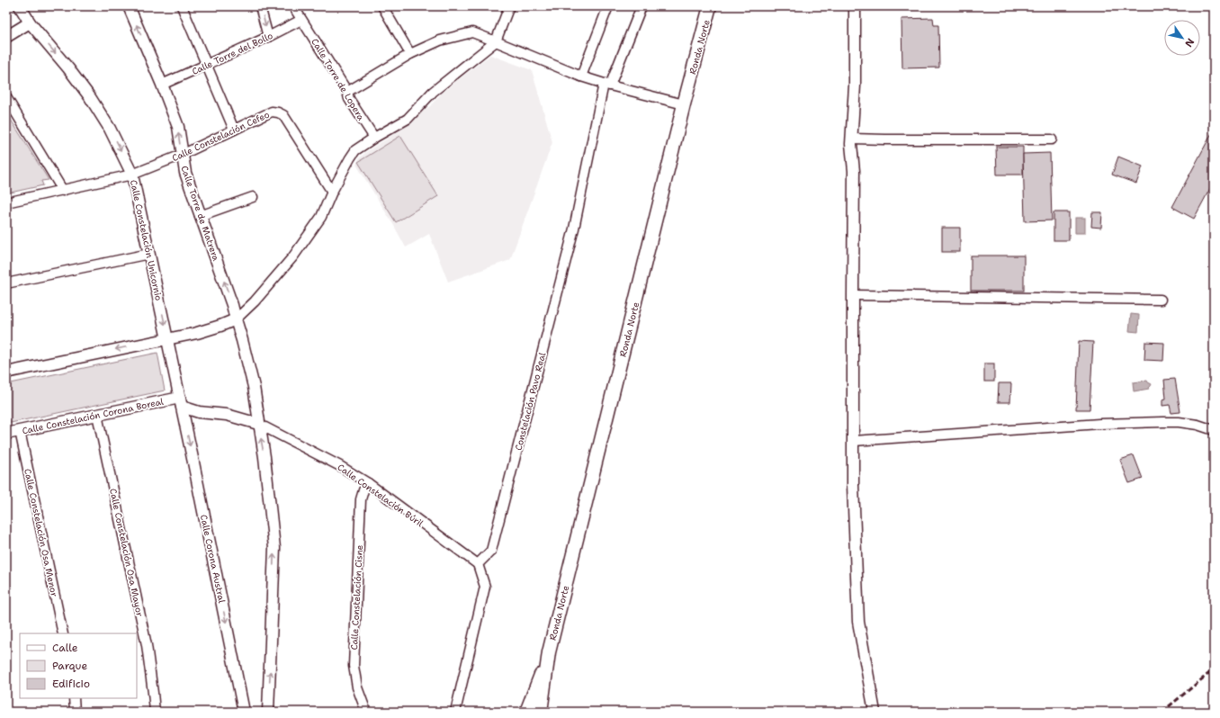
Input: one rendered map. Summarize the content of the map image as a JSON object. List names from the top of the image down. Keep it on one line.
{"streets":{"main road":["Ronda Norte"],"street":["Calle Torre del Bollo","Calle Torre de Lopera","Calle Constelación Cefeo","Calle Torre de Matrera","Calle Constelación Unicornio","Constelación Pavo Real","Calle Constelación Corona Boreal","Calle Constelación Búril","Calle Constelación Osa Menor","Calle Constelación Osa Mayor","Calle Corona Austral","Calle Constelación Cisne"]},"crossings":[["Calle Torre del Bollo","Calle Torre de Lopera"],["Calle Torre del Bollo","Calle Torre de Matrera"],["Calle Constelación Cefeo","Calle Torre de Matrera"],["Calle Constelación Cefeo","Calle Constelación Unicornio"],["Calle Torre de Matrera","Calle Constelación Búril"],["Calle Constelación Unicornio","Calle Constelación Corona Boreal"],["Calle Constelación Unicornio","Calle Corona Austral"],["Constelación Pavo Real","Calle Constelación Búril"],["Calle Constelación Corona Boreal","Calle Constelación Osa Menor"],["Calle Constelación Corona Boreal","Calle Constelación Osa Mayor"],["Calle Constelación Corona Boreal","Calle Corona Austral"],["Calle Constelación Búril","Calle Constelación Cisne"]],"legend":["Calle","Parque","Edificio"],"north":"bottom right"}
